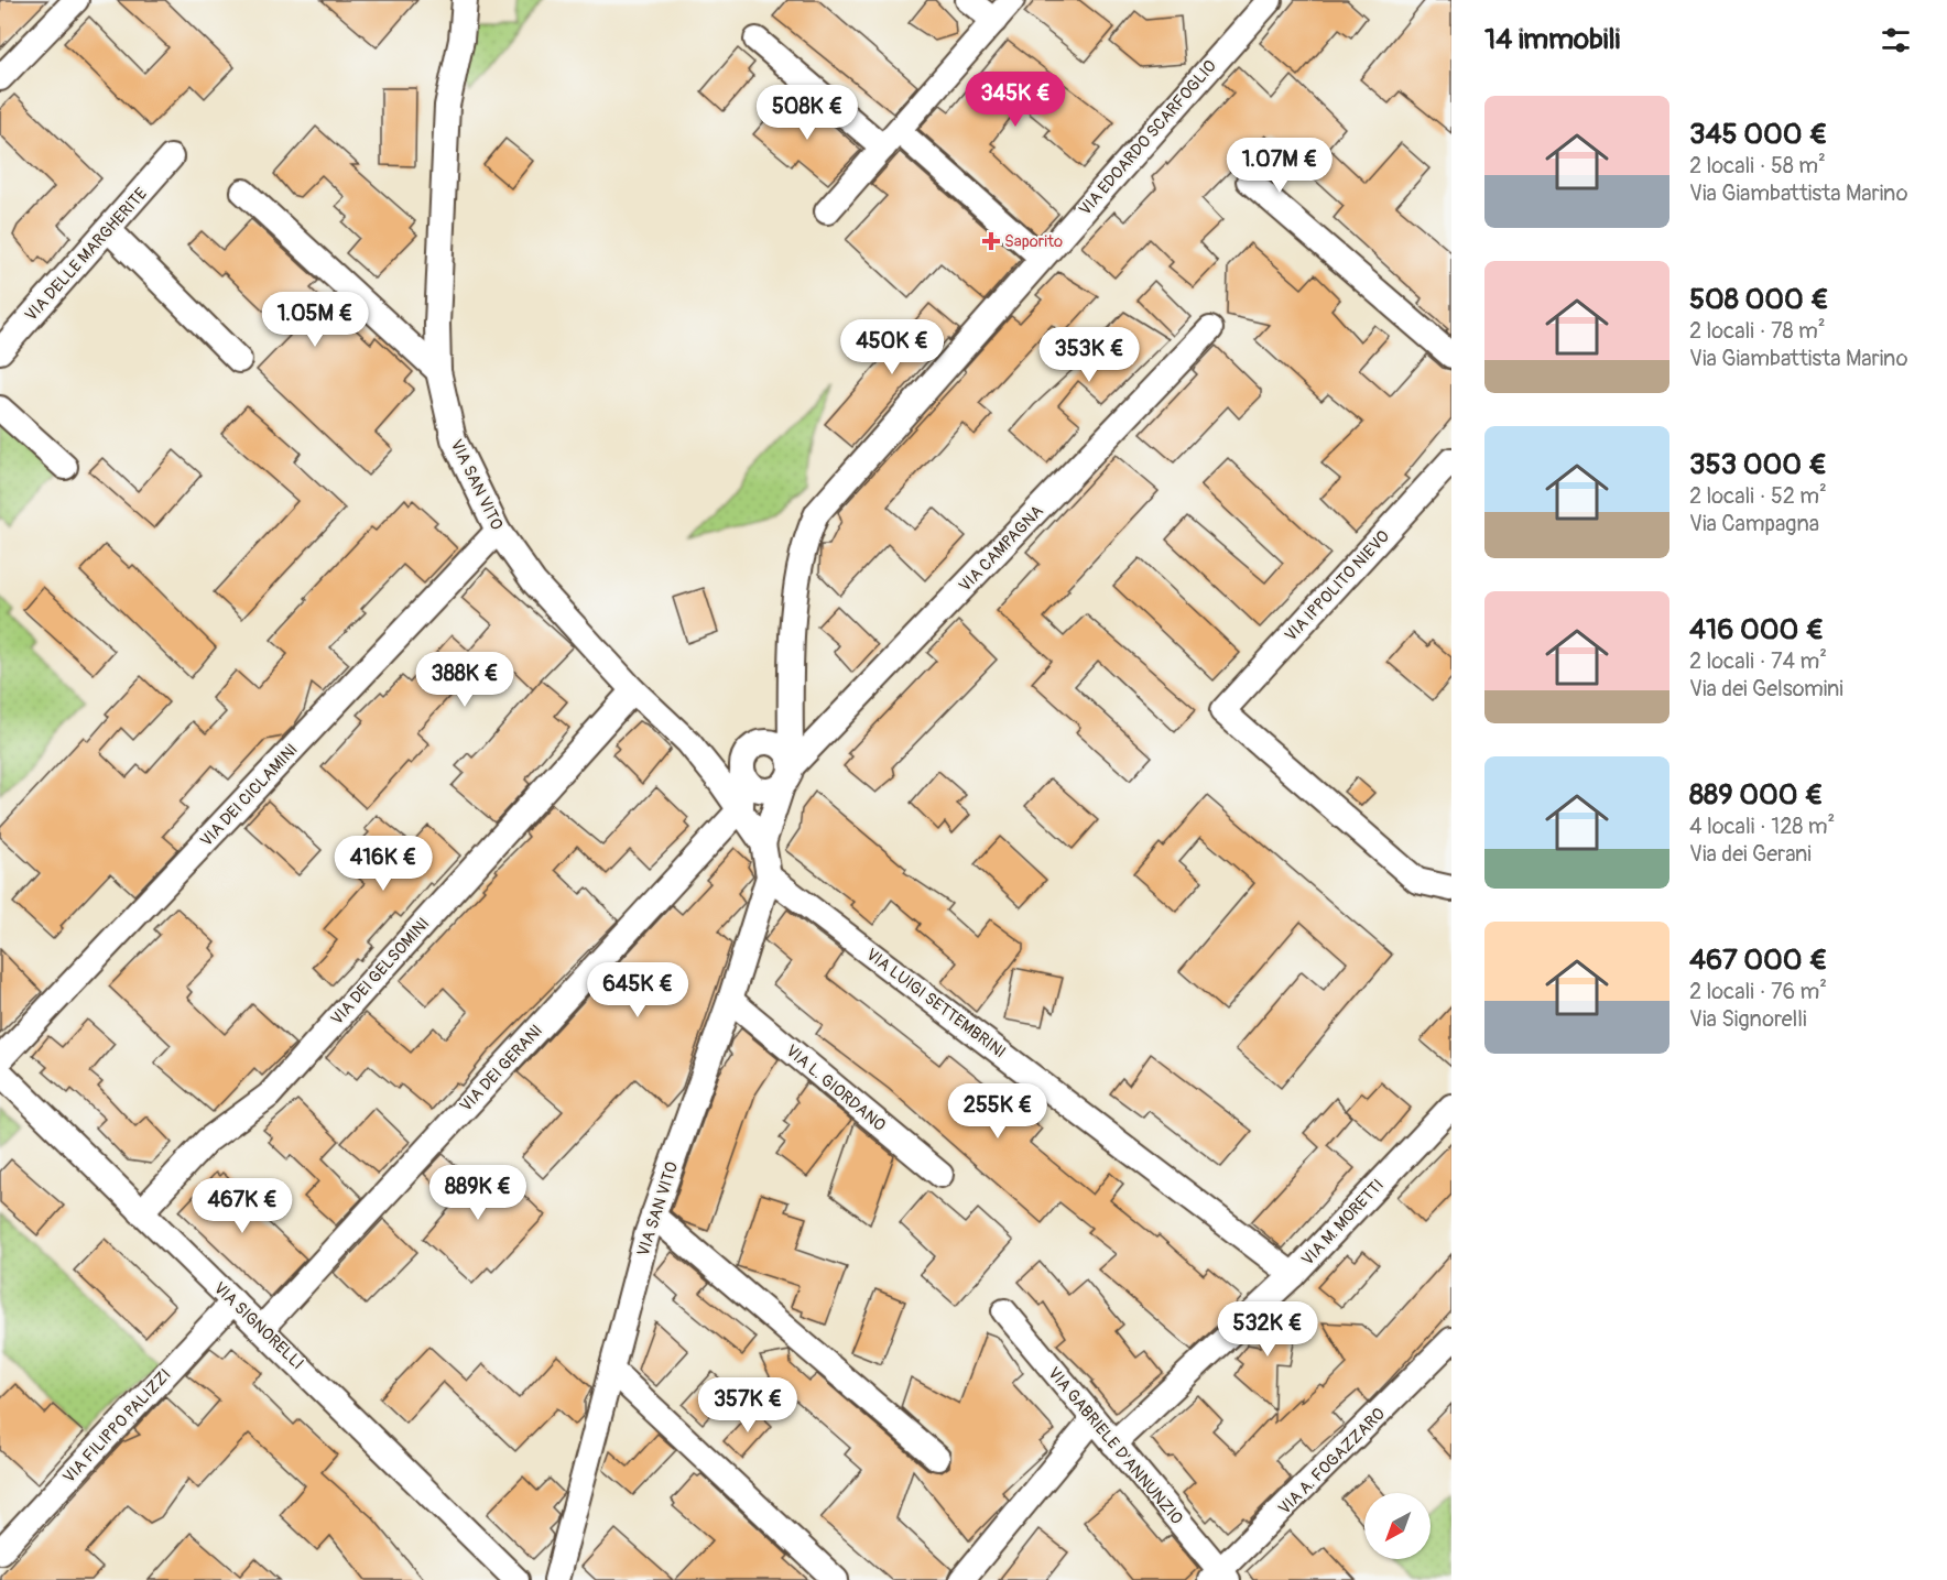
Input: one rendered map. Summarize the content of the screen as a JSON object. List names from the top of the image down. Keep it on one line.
{"streets":{"street":["VIA EDOARDO SCARFOGLIO","VIA DELLE MARGHERITE","VIA SAN VITO","VIA CAMPAGNA","VIA IPPOLITO NIEVO","VIA DEI CICLAMINI","VIA DEI GELSOMINI","VIA LUIGI SETTEMBRINI","VIA DEI GERANI","VIA L. GIORDANO","VIA M. MORETTI","VIA SIGNORELLI","VIA FILIPPO PALIZZI","VIA GABRIELE D'ANNUNZIO","VIA A. FOGAZZARO"]},"crossings":[["VIA EDOARDO SCARFOGLIO","VIA SAN VITO"],["VIA EDOARDO SCARFOGLIO","VIA CAMPAGNA"],["VIA EDOARDO SCARFOGLIO","VIA DEI GERANI"],["VIA SAN VITO","VIA CAMPAGNA"],["VIA SAN VITO","VIA DEI CICLAMINI"],["VIA SAN VITO","VIA DEI GELSOMINI"],["VIA SAN VITO","VIA LUIGI SETTEMBRINI"],["VIA SAN VITO","VIA DEI GERANI"],["VIA SAN VITO","VIA L. GIORDANO"],["VIA CAMPAGNA","VIA DEI GERANI"],["VIA DEI GELSOMINI","VIA SIGNORELLI"],["VIA LUIGI SETTEMBRINI","VIA M. MORETTI"],["VIA DEI GERANI","VIA SIGNORELLI"],["VIA M. MORETTI","VIA GABRIELE D'ANNUNZIO"],["VIA SIGNORELLI","VIA FILIPPO PALIZZI"],["VIA GABRIELE D'ANNUNZIO","VIA A. FOGAZZARO"]],"places":{"health":["Saporito"]},"north":"bottom left","page":{"heading":"14 immobili","price":["345K €","508K €","1.07M €","1.05M €","450K €","353K €","388K €","416K €","645K €","255K €","889K €","467K €","532K €","357K €"],"list":[{"name":"345 000 €","note":"2 locali · 58 m² · Via Giambattista Marino"},{"name":"508 000 €","note":"2 locali · 78 m² · Via Giambattista Marino"},{"name":"353 000 €","note":"2 locali · 52 m² · Via Campagna"},{"name":"416 000 €","note":"2 locali · 74 m² · Via dei Gelsomini"},{"name":"889 000 €","note":"4 locali · 128 m² · Via dei Gerani"},{"name":"467 000 €","note":"2 locali · 76 m² · Via Signorelli"}]}}
